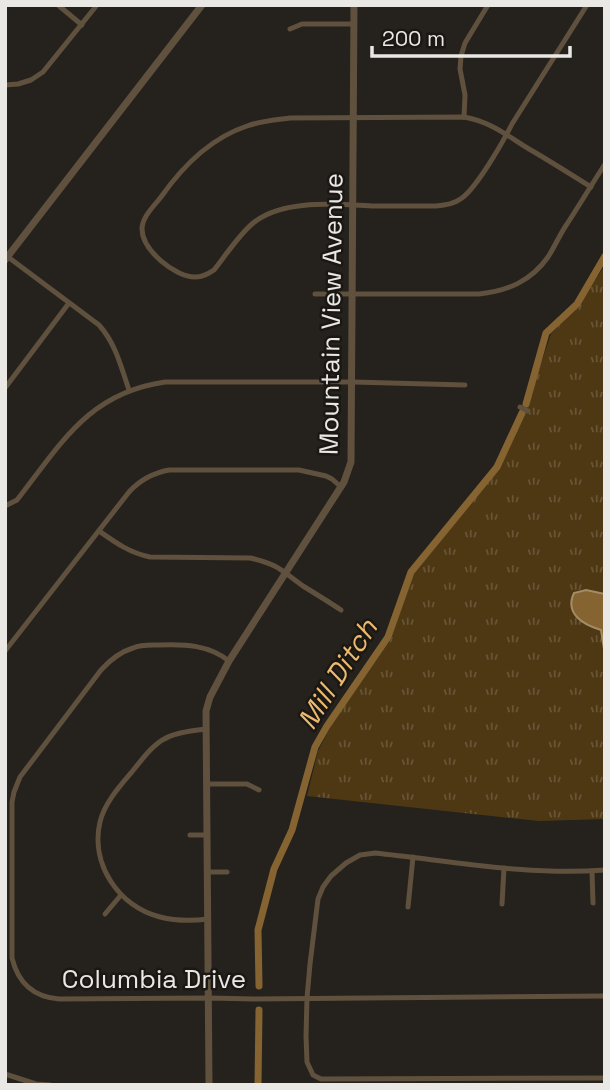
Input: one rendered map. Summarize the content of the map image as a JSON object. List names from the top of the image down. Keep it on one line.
{"streets":{"street":["Mountain View Avenue","Columbia Drive"]},"crossings":[["Mountain View Avenue","Columbia Drive"]],"water":["Mill Ditch"],"scale_bar":"200 m"}
